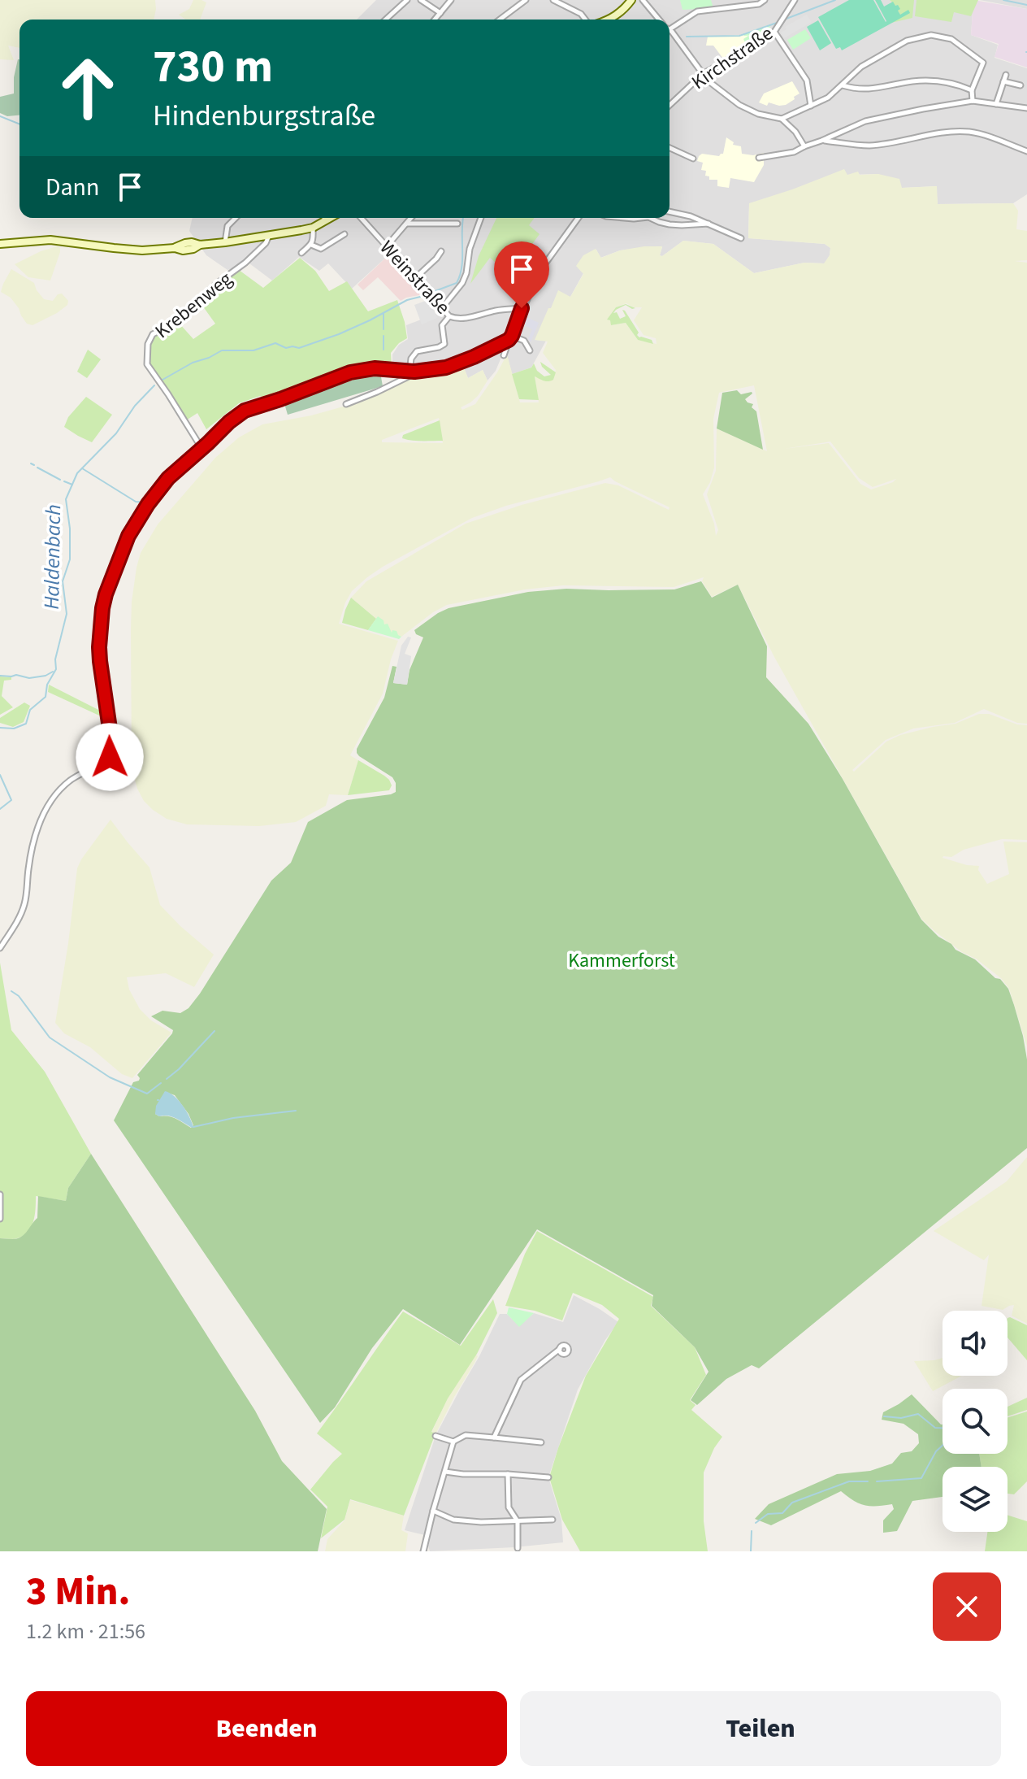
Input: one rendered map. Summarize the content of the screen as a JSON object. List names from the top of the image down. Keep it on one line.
{"streets":{"street":["Kirchstraße","Weinstraße","Krebenweg"]},"water":["Haldenbach"],"parks":["Kammerforst"],"page":{"turn":["730 m","Hindenburgstraße"],"then":"Dann","heading":["3 Min.","1.2 km · 21:56"],"buttons":["Beenden","Teilen"]}}
